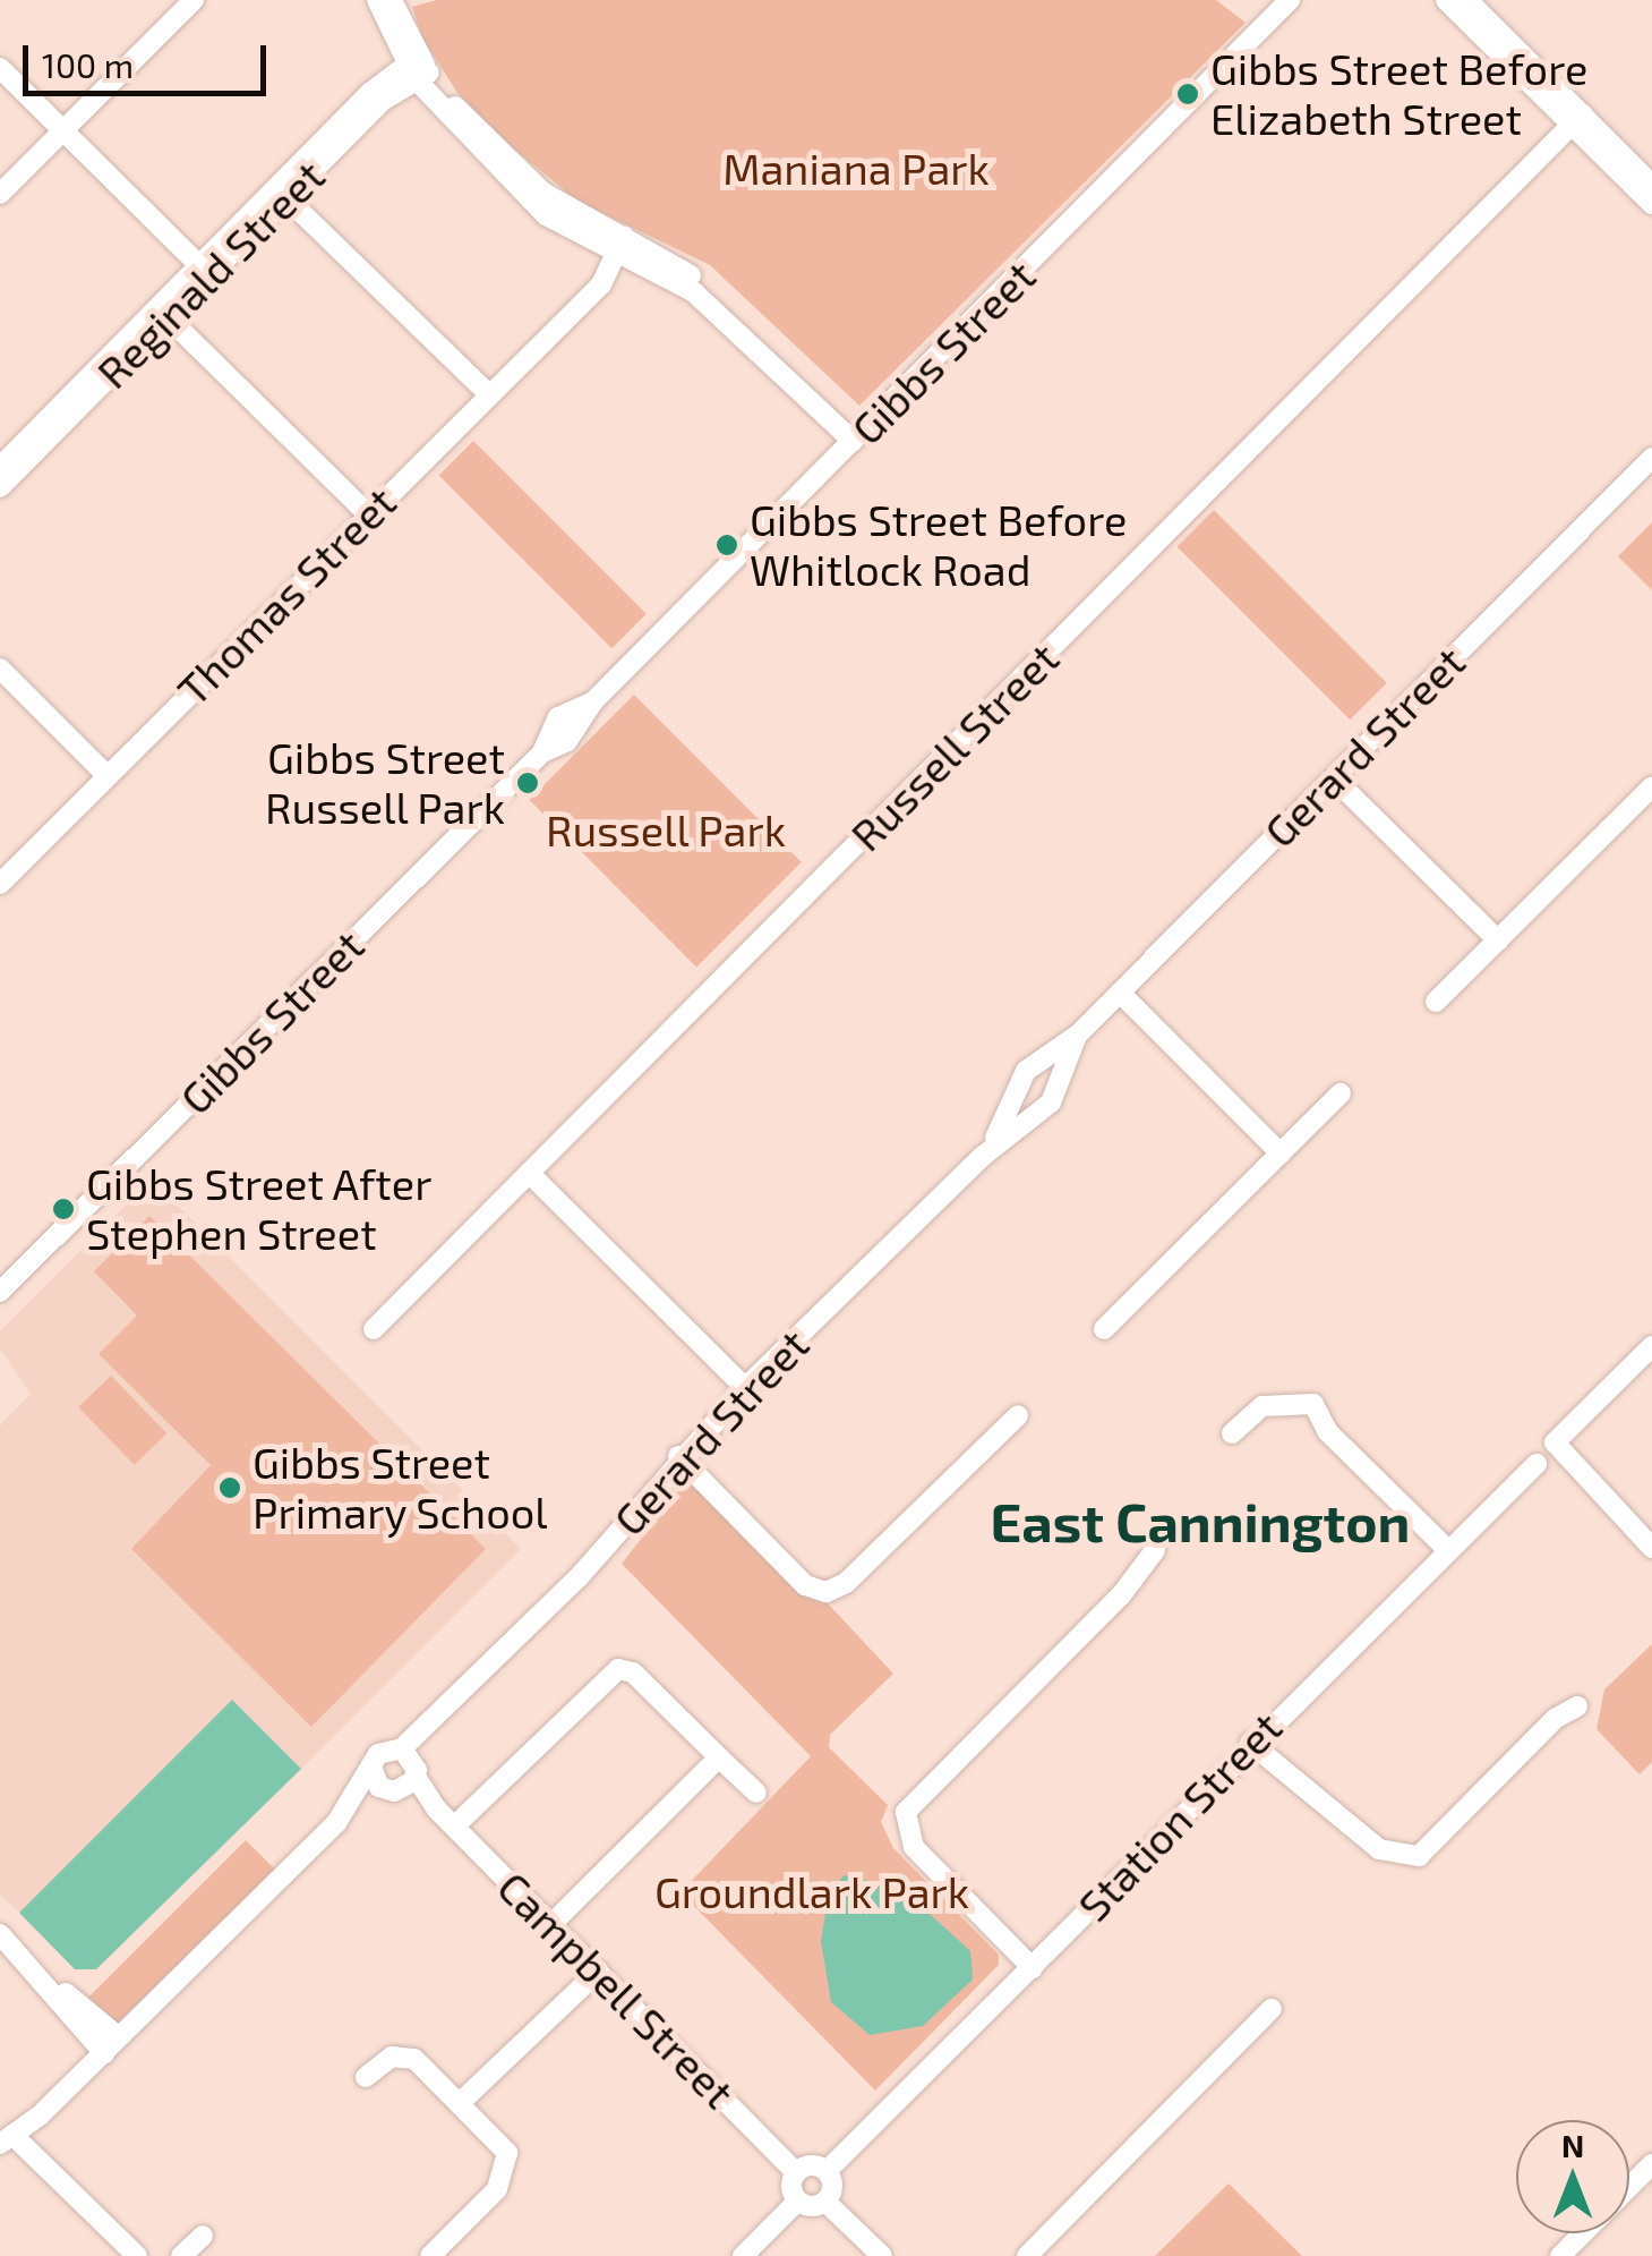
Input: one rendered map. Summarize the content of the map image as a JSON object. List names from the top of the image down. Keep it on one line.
{"streets":{"street":["Reginald Street","Gibbs Street","Thomas Street","Russell Street","Gerard Street","Station Street","Campbell Street"]},"crossings":[["Gerard Street","Campbell Street"],["Station Street","Campbell Street"]],"districts":["East Cannington"],"parks":["Maniana Park","Russell Park","Groundlark Park"],"places":["Gibbs Street Before Elizabeth Street","Gibbs Street Before Whitlock Road","Gibbs Street Russell Park","Gibbs Street After Stephen Street","Gibbs Street Primary School"],"scale_bar":"100 m","north":"top"}
